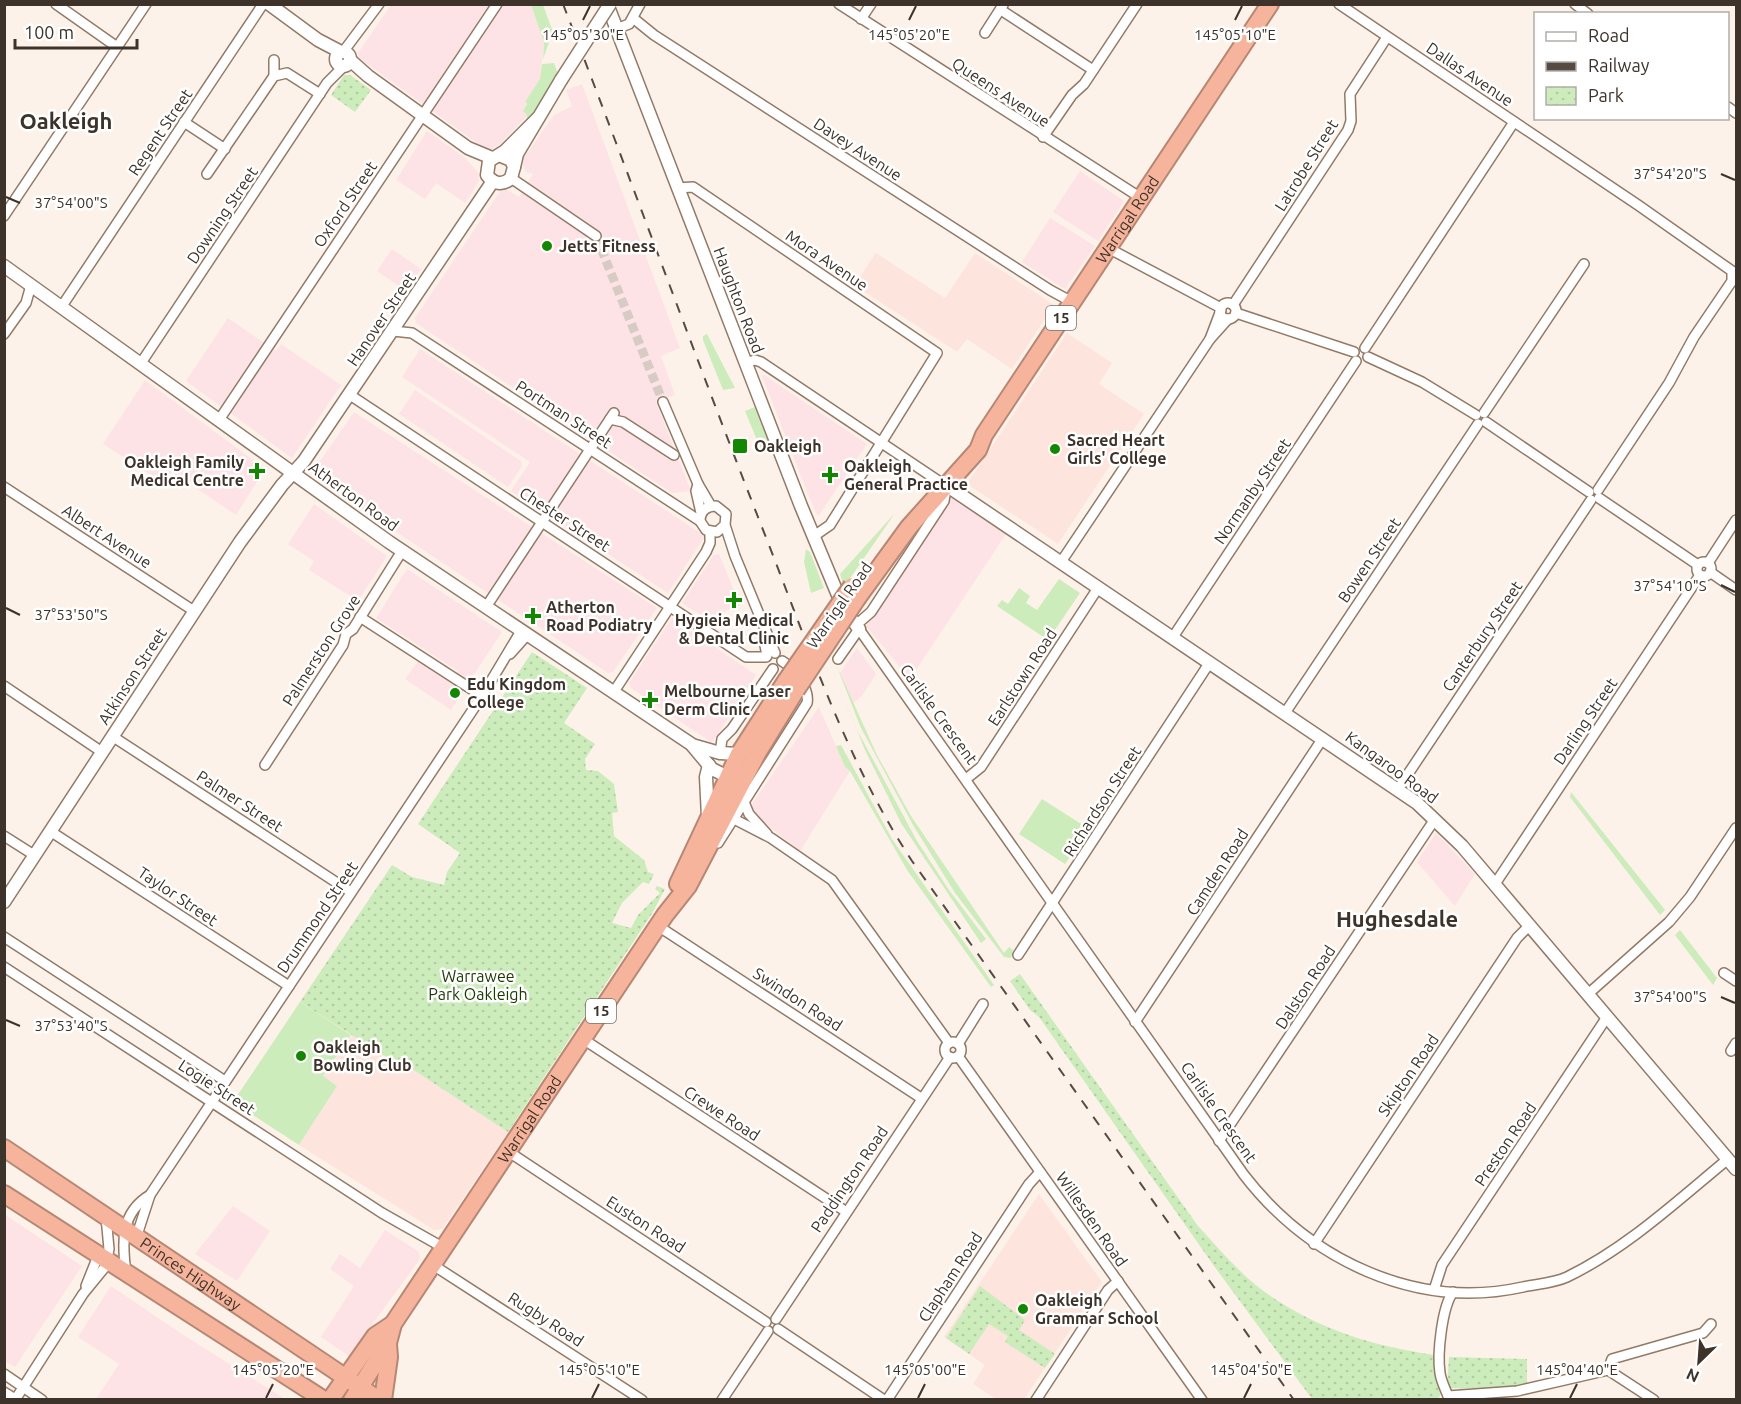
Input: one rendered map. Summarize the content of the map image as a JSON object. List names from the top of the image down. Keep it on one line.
{"streets":{"highway":["Warrigal Road","15","Princes Highway"],"street":["Dallas Avenue","Queens Avenue","Regent Street","Davey Avenue","Latrobe Street","Oxford Street","Downing Street","Mora Avenue","Haughton Road","Hanover Street","Portman Street","Normanby Street","Atherton Road","Chester Street","Albert Avenue","Bowen Street","Canterbury Street","Palmerston Grove","Atkinson Street","Earlstown Road","Carlisle Crescent","Darling Street","Kangaroo Road","Palmer Street","Richardson Street","Camden Road","Taylor Street","Drummond Street","Dalston Road","Swindon Road","Skipton Road","Logie Street","Crewe Road","Preston Road","Paddington Road","Willesden Road","Euston Road","Clapham Road","Rugby Road"]},"crossings":[["Dallas Avenue","Latrobe Street"],["Dallas Avenue","Canterbury Street"],["Queens Avenue","Warrigal Road"],["Regent Street","Atherton Road"],["Davey Avenue","Warrigal Road"],["Latrobe Street","Kangaroo Road"],["Oxford Street","Atherton Road"],["Downing Street","Atherton Road"],["Warrigal Road","Atherton Road"],["Warrigal Road","Carlisle Crescent"],["Warrigal Road","Kangaroo Road"],["Warrigal Road","Swindon Road"],["Warrigal Road","Logie Street"],["Warrigal Road","Crewe Road"],["Warrigal Road","Euston Road"],["Warrigal Road","Princes Highway"],["Warrigal Road","Rugby Road"],["Mora Avenue","Haughton Road"],["Haughton Road","Carlisle Crescent"],["Hanover Street","Portman Street"],["Hanover Street","Atherton Road"],["Hanover Street","Chester Street"],["Hanover Street","Atkinson Street"],["Normanby Street","Kangaroo Road"],["Atherton Road","Palmerston Grove"],["Atherton Road","Atkinson Street"],["Atherton Road","Drummond Street"],["Albert Avenue","Atkinson Street"],["Bowen Street","Kangaroo Road"],["Canterbury Street","Kangaroo Road"],["Atkinson Street","Palmer Street"],["Atkinson Street","Taylor Street"],["Earlstown Road","Carlisle Crescent"],["Earlstown Road","Kangaroo Road"],["Carlisle Crescent","Kangaroo Road"],["Carlisle Crescent","Richardson Street"],["Carlisle Crescent","Camden Road"],["Carlisle Crescent","Dalston Road"],["Carlisle Crescent","Skipton Road"],["Carlisle Crescent","Preston Road"],["Darling Street","Kangaroo Road"],["Kangaroo Road","Richardson Street"],["Kangaroo Road","Camden Road"],["Kangaroo Road","Dalston Road"],["Kangaroo Road","Skipton Road"],["Kangaroo Road","Preston Road"],["Palmer Street","Drummond Street"],["Taylor Street","Drummond Street"],["Drummond Street","Logie Street"],["Drummond Street","Princes Highway"],["Swindon Road","Paddington Road"],["Logie Street","Rugby Road"],["Crewe Road","Paddington Road"],["Paddington Road","Willesden Road"],["Paddington Road","Euston Road"],["Willesden Road","Clapham Road"],["Euston Road","Clapham Road"]],"districts":["Oakleigh","Hughesdale"],"parks":["Warrawee Park Oakleigh"],"places":{"other":["Jetts Fitness","Sacred Heart Girls' College","Edu Kingdom College","Oakleigh Bowling Club","Oakleigh Grammar School"],"transit":["Oakleigh"],"health":["Oakleigh Family Medical Centre","Oakleigh General Practice","Hygieia Medical & Dental Clinic","Atherton Road Podiatry","Melbourne Laser Derm Clinic"]},"legend":["Road","Railway","Park"],"scale_bar":"100 m","north":"bottom left","coordinates":["145°05'30\"E","145°05'20\"E","145°05'10\"E","37°54'20\"S","37°54'00\"S","37°54'10\"S","37°53'50\"S","37°53'40\"S","145°05'00\"E","145°04'50\"E","145°04'40\"E"]}
